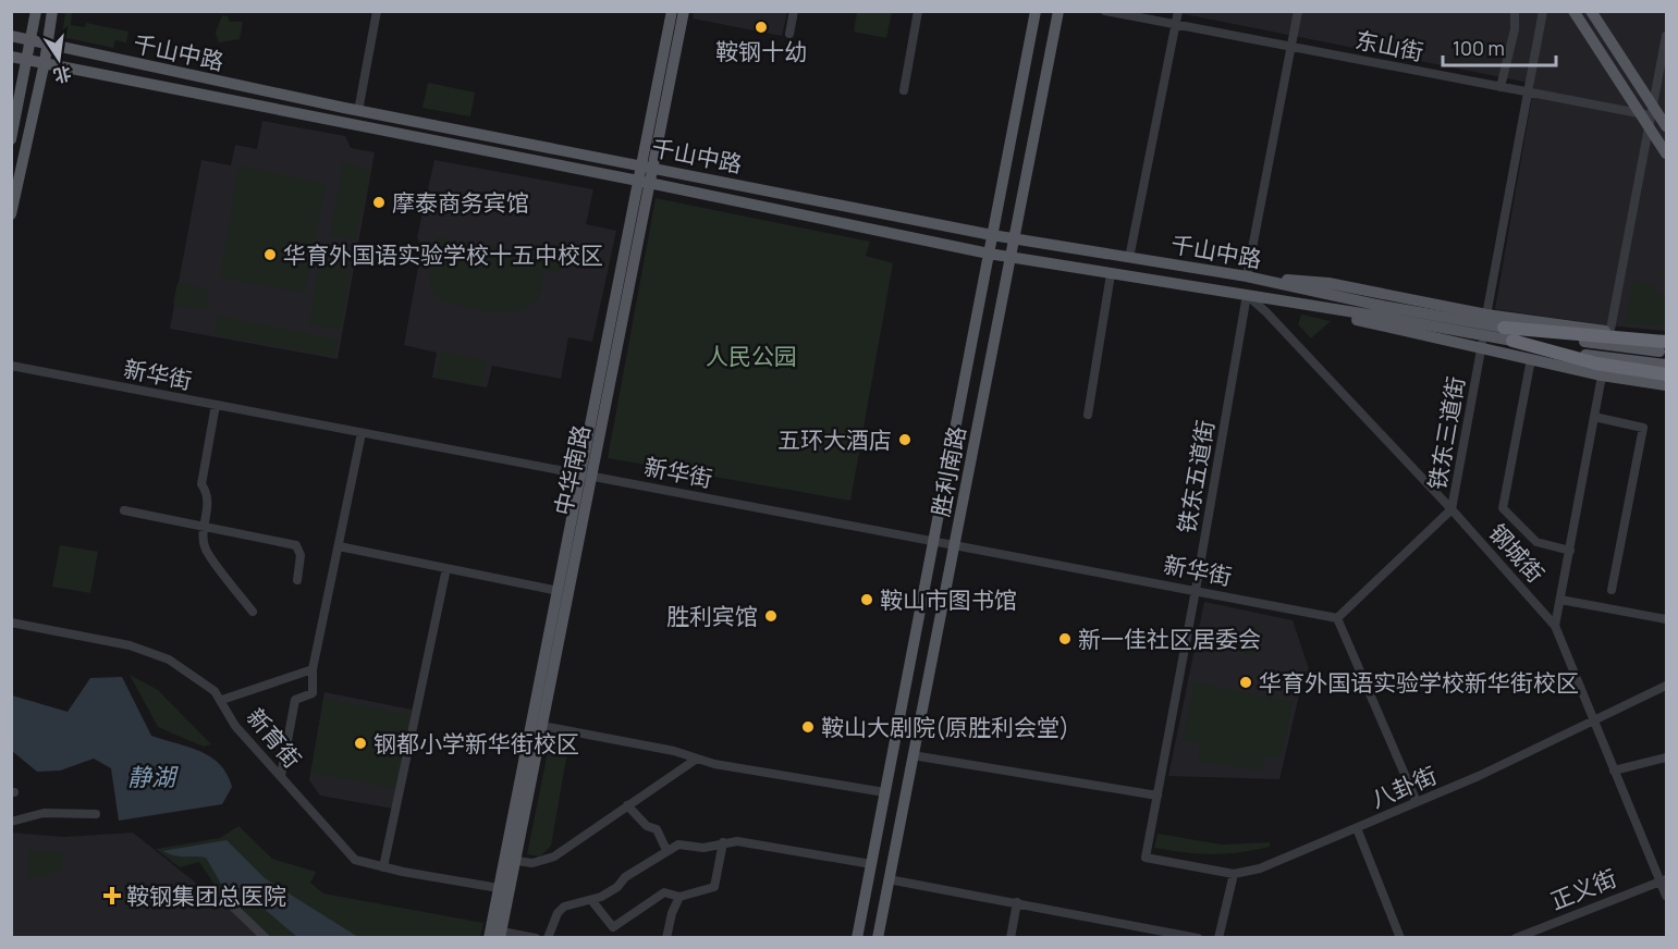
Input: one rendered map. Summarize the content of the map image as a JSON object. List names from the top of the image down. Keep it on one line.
{"streets":{"main road":["千山中路","中华南路","胜利南路"],"street":["东山街","新华街","铁东三道街","铁东五道街","钢城街","新育街","八卦街","正义街"]},"crossings":[["东山街","铁东三道街"],["千山中路","胜利南路"],["千山中路","铁东五道街"],["千山中路","钢城街"],["新华街","铁东三道街"],["新华街","中华南路"],["新华街","胜利南路"],["新华街","铁东五道街"],["铁东三道街","钢城街"],["铁东五道街","钢城街"],["铁东五道街","八卦街"],["钢城街","八卦街"],["钢城街","正义街"]],"water":["静湖"],"parks":["人民公园"],"places":{"other":["鞍钢十幼","摩泰商务宾馆","华育外国语实验学校十五中校区","五环大酒店","鞍山市图书馆","胜利宾馆","新一佳社区居委会","华育外国语实验学校新华街校区","鞍山大剧院(原胜利会堂)","钢都小学新华街校区"],"health":["鞍钢集团总医院"]},"scale_bar":"100 m","north":"bottom"}
